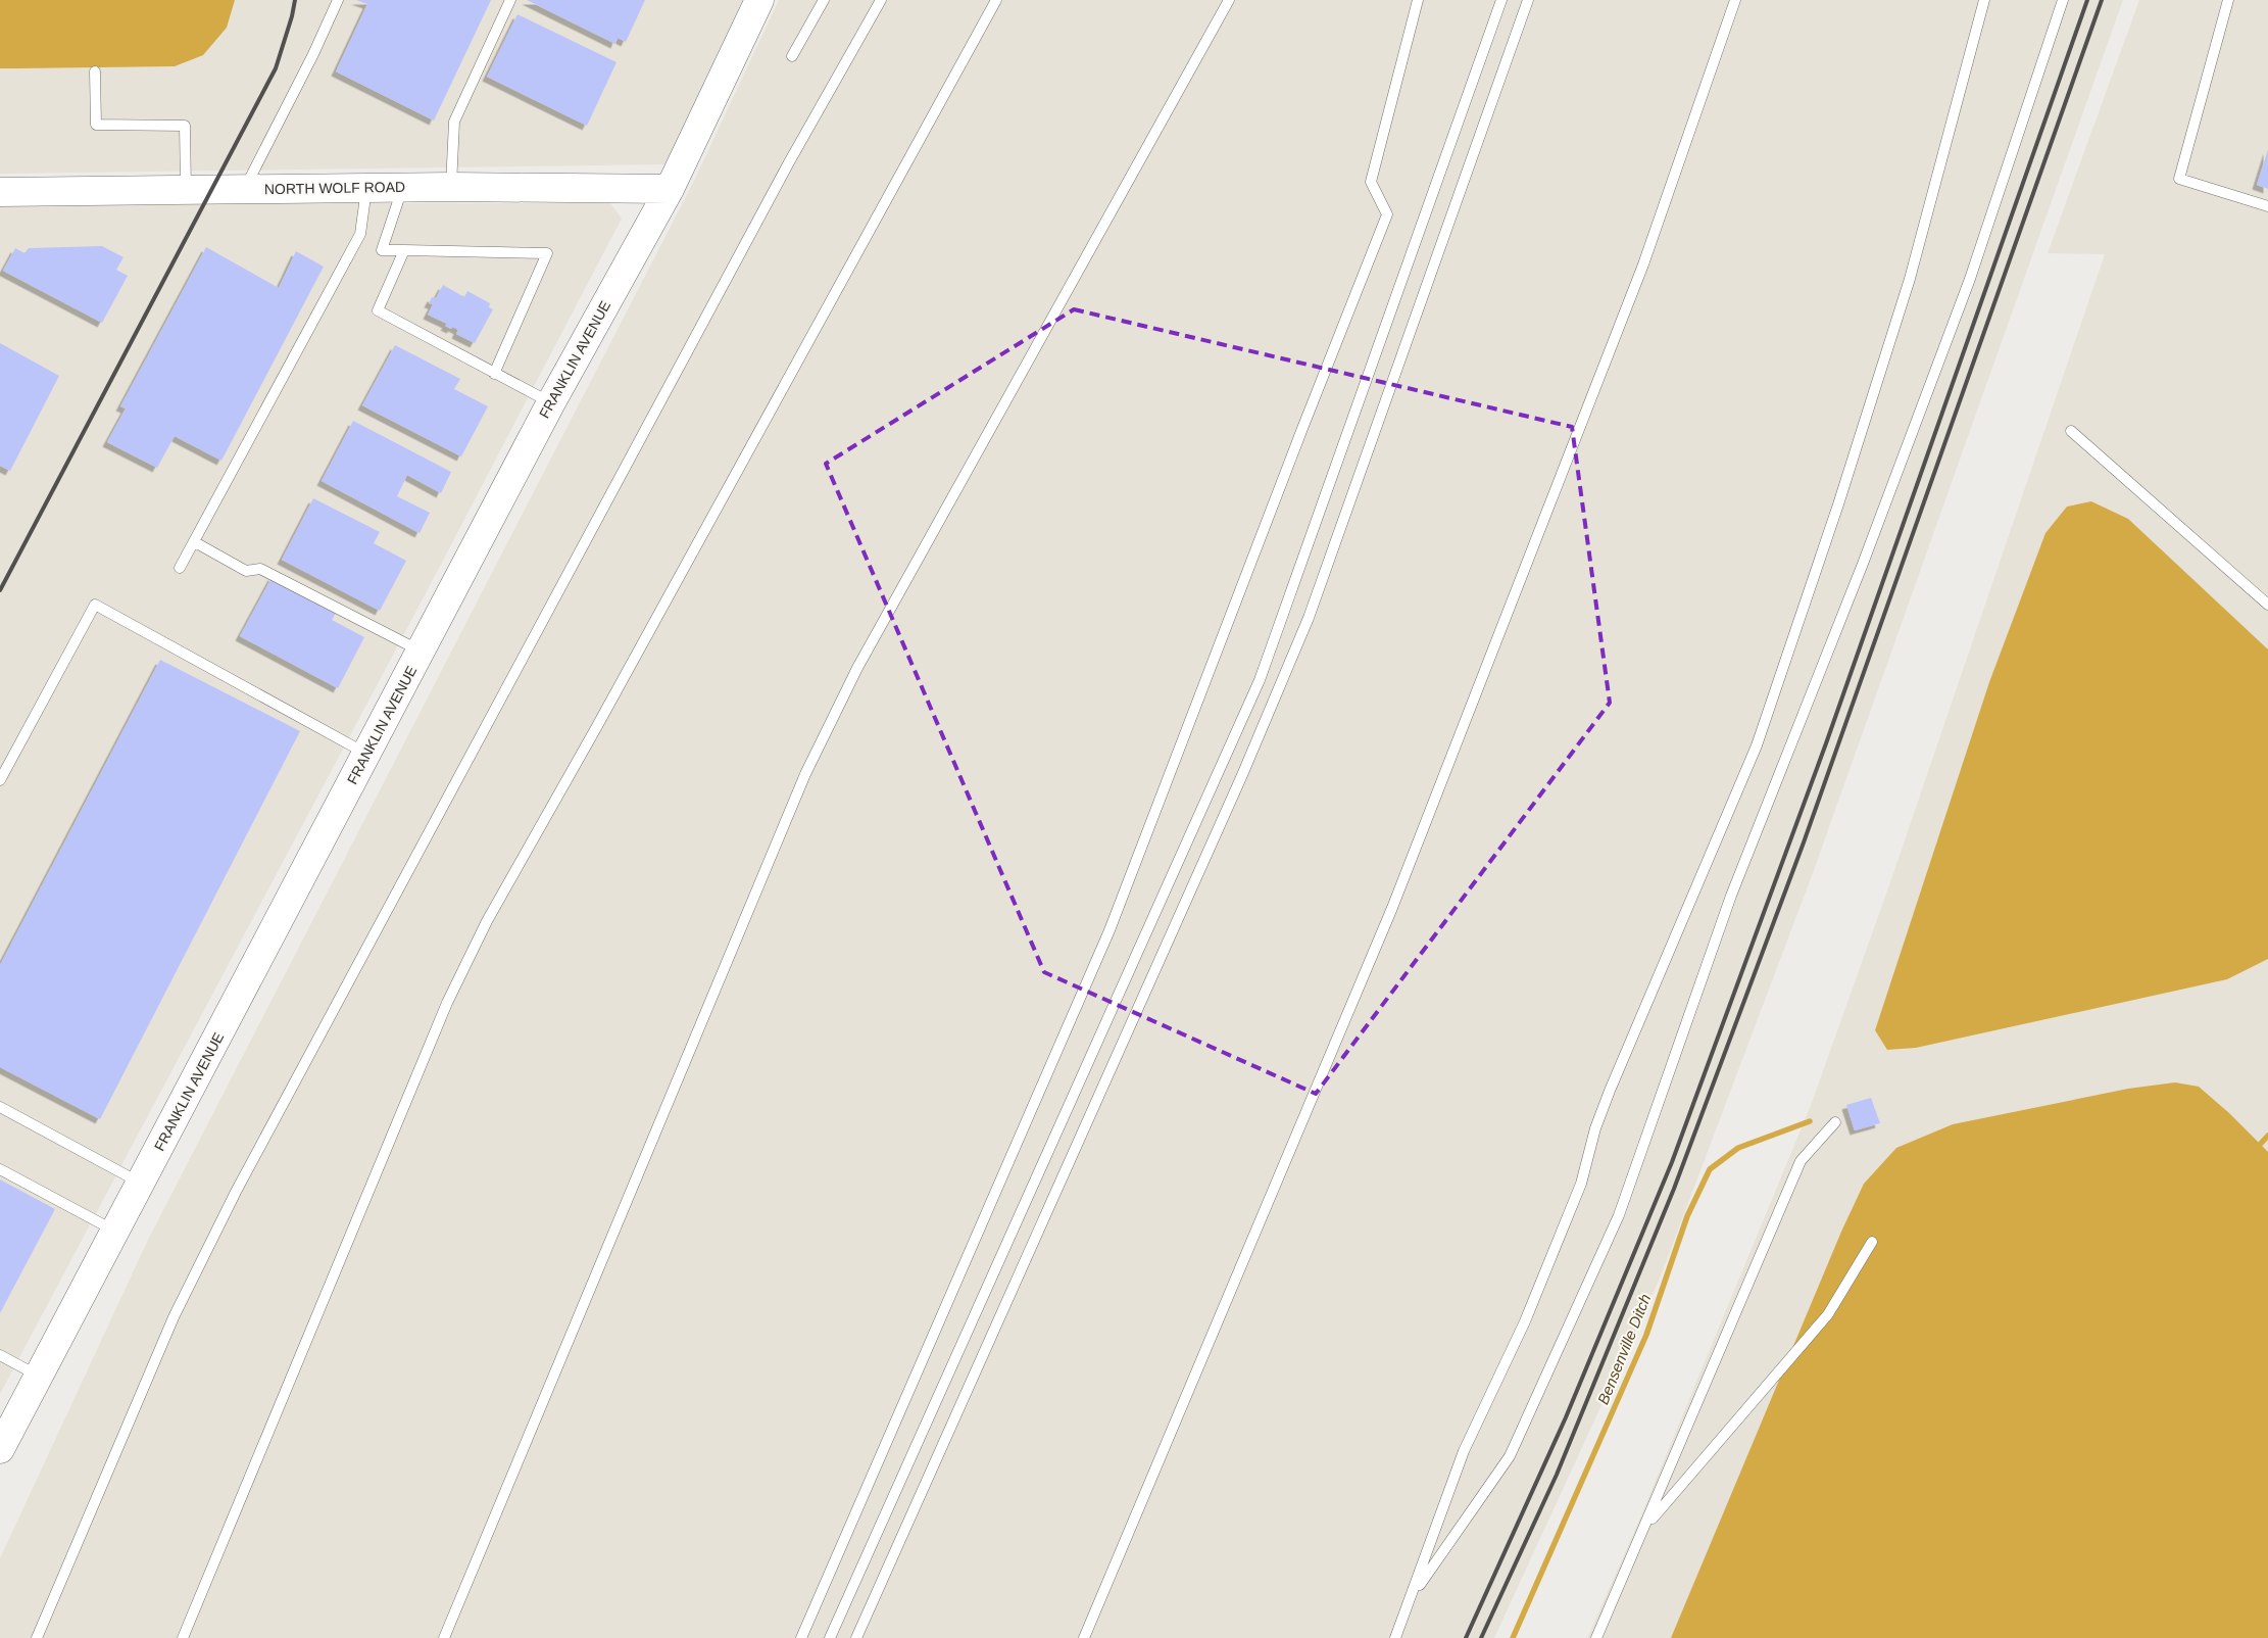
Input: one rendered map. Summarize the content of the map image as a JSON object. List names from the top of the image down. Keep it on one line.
{"streets":{"main road":["NORTH WOLF ROAD","FRANKLIN AVENUE"]},"crossings":[["NORTH WOLF ROAD","FRANKLIN AVENUE"]],"water":["Bensenville Ditch"]}
